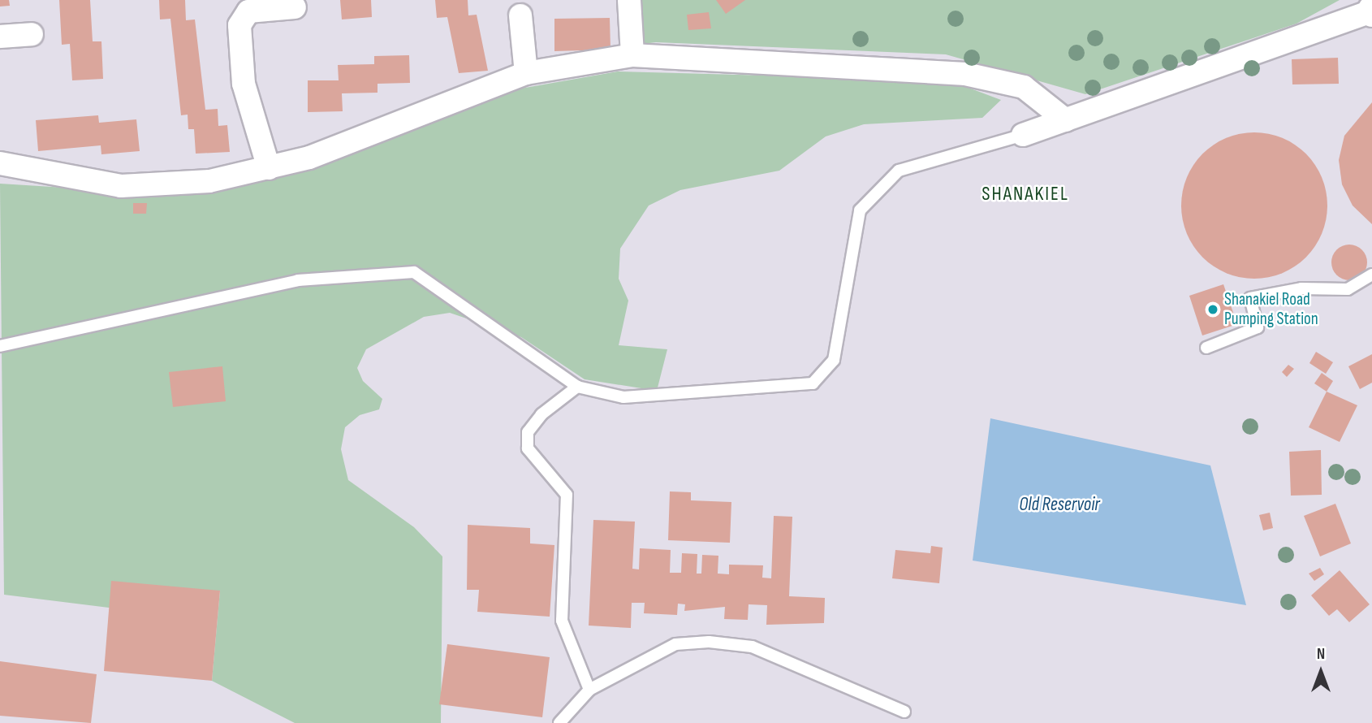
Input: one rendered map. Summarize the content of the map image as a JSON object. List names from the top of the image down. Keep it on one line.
{"districts":["SHANAKIEL"],"water":["Old Reservoir"],"places":["Shanakiel Road Pumping Station"],"north":"top"}
